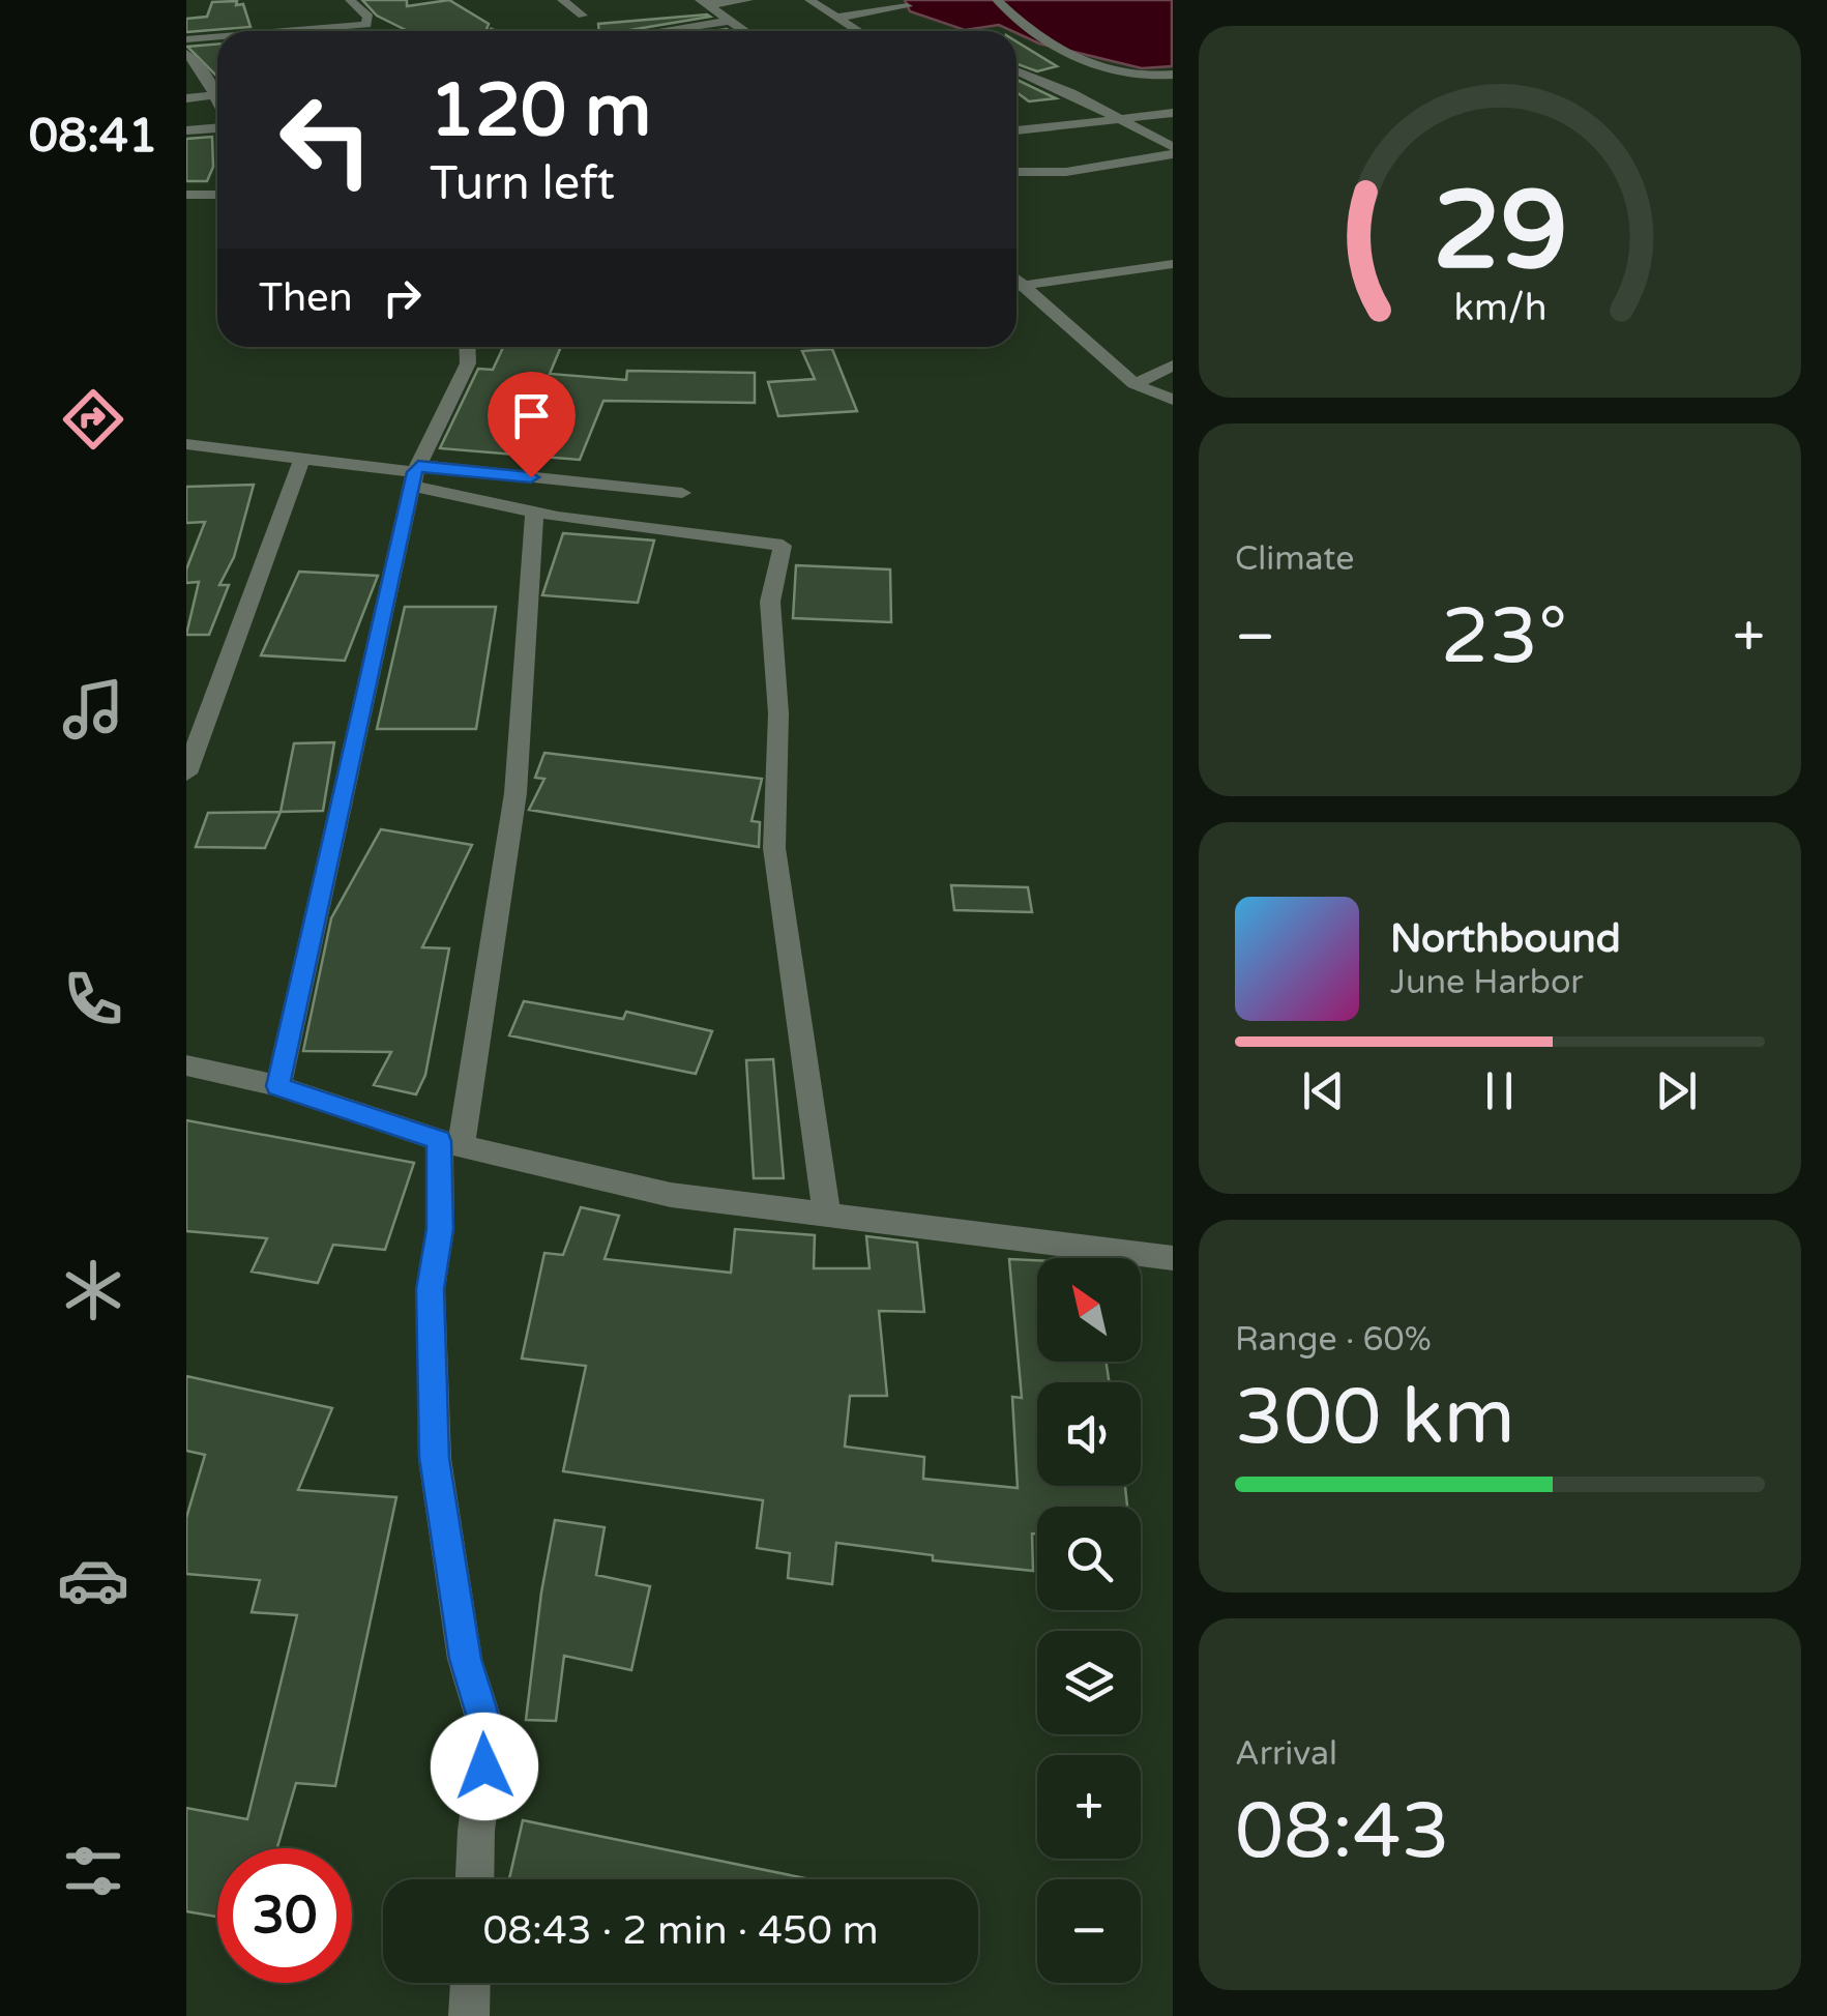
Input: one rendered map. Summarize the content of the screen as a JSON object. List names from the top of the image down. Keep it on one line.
{"north":"top left","page":{"tabs":"08:41","turn":["120 m","Turn left"],"then":"Then","tile":["Climate",["Range · 60%","300 km"],["Arrival","08:43"]],"heat":["−","23°","+"],"song":["Northbound","June Harbor"],"map_buttons":["+","−"],"limit":"30","trip":"08:43 · 2 min · 450 m","gauge":["29","km/h"]}}
